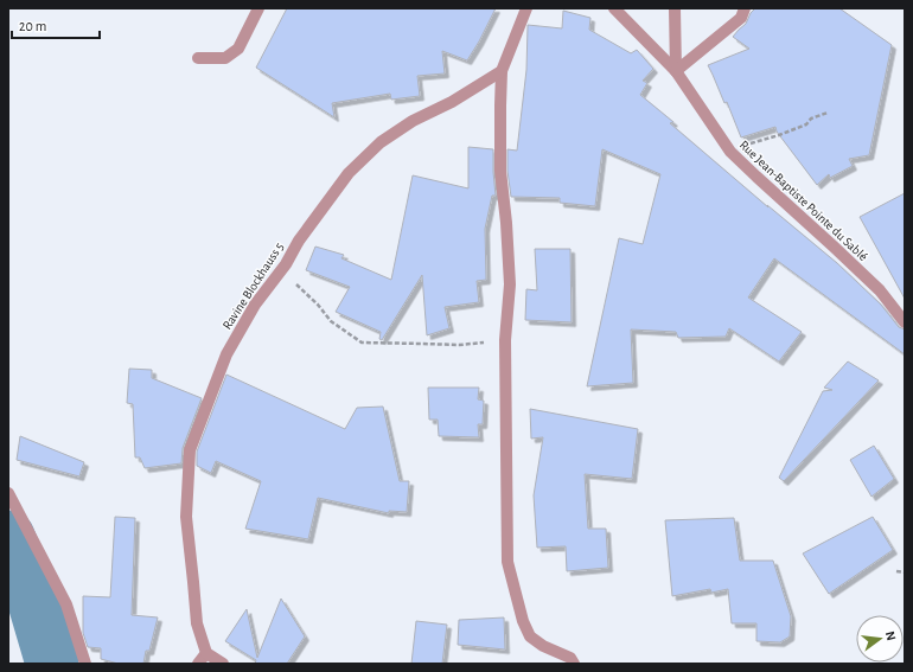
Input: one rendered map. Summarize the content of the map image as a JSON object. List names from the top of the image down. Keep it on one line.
{"streets":{"street":["Rue Jean-Baptiste Pointe du Sablé","Ravine Blockhauss 5"]},"scale_bar":"20 m","north":"right"}
